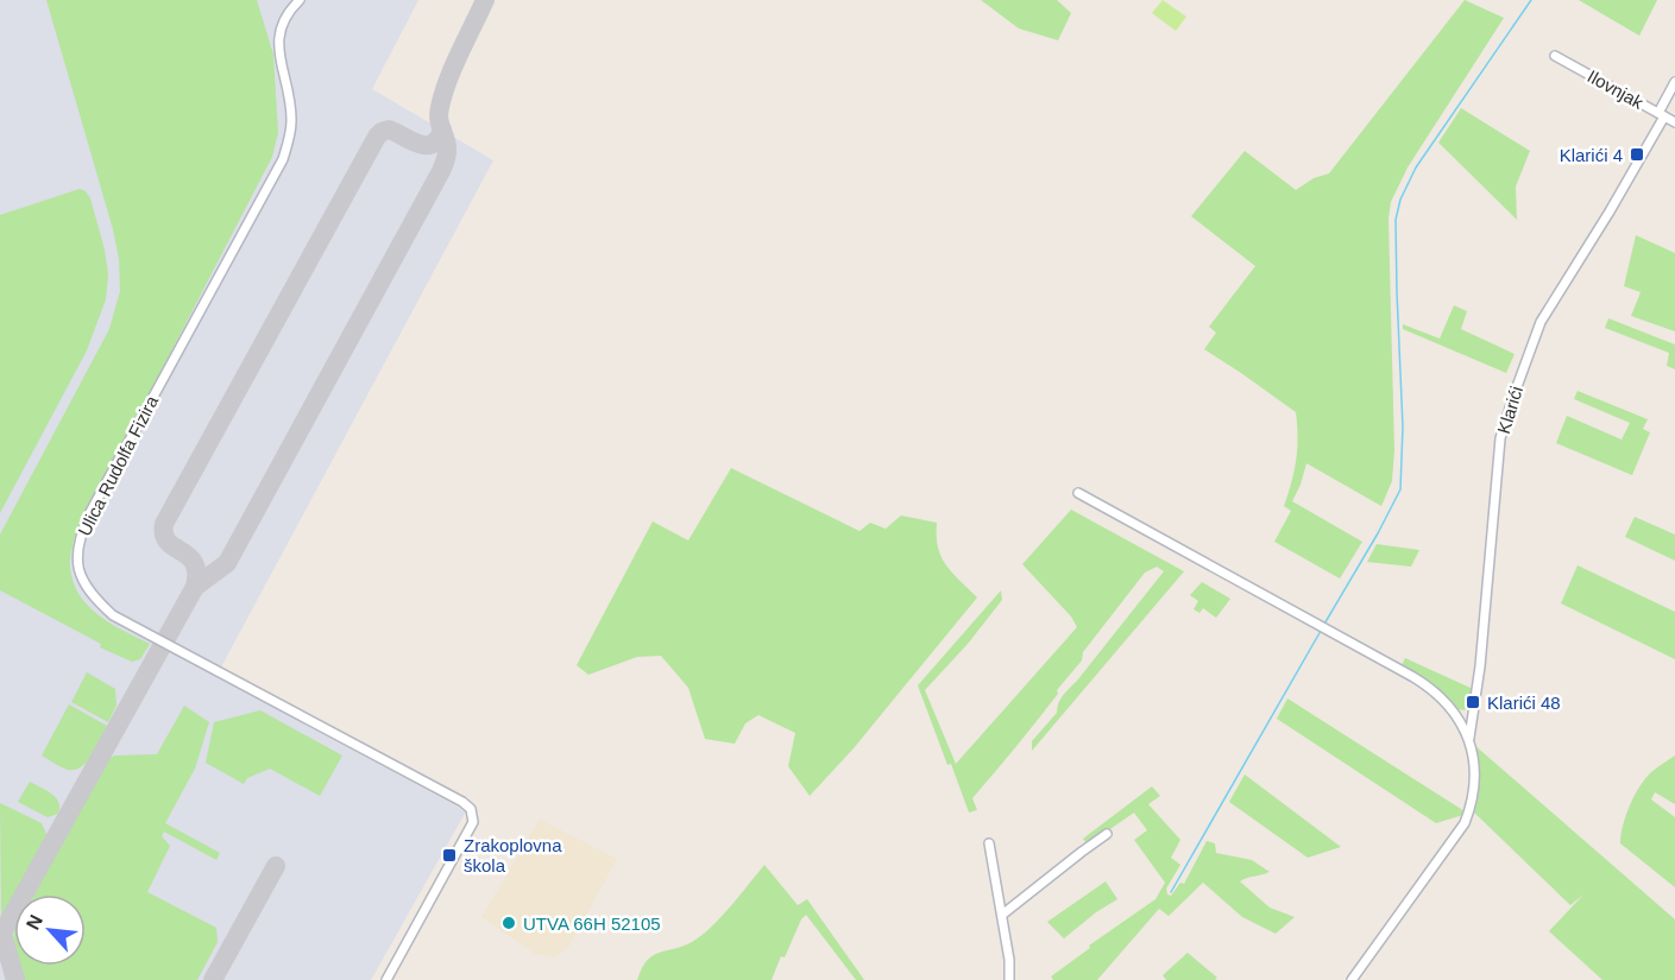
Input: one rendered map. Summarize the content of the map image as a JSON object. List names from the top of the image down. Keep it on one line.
{"streets":{"street":["Ilovnjak","Klarići","Ulica Rudolfa Fizira"]},"crossings":[["Ilovnjak","Klarići"]],"places":{"transit":["Klarići 4","Klarići 48","Zrakoplovna škola"],"other":["UTVA 66H 52105"]},"north":"top left"}
